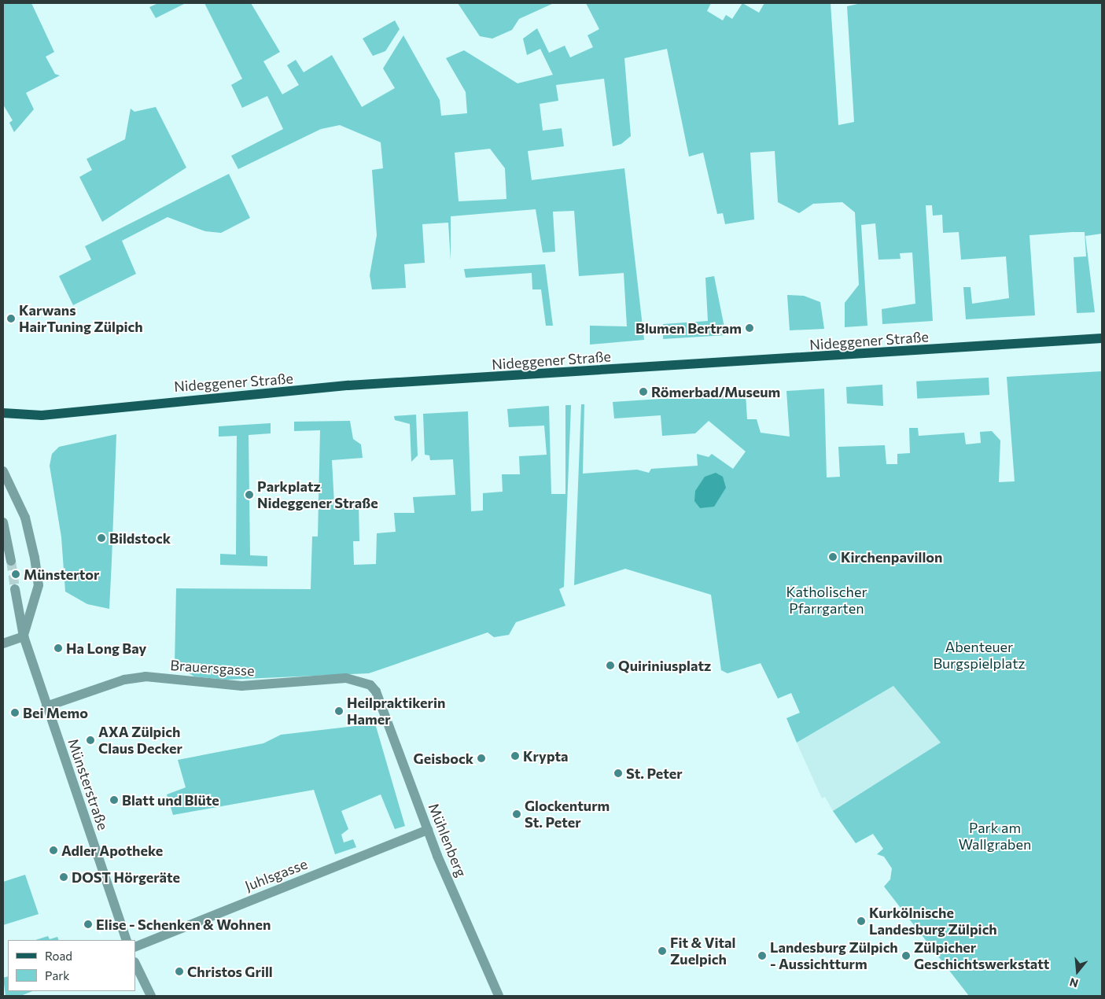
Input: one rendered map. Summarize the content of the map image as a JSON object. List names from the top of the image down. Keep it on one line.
{"streets":{"main road":["Nideggener Straße"],"street":["Brauersgasse","Münsterstraße","Mühlenberg","Juhlsgasse"]},"crossings":[["Brauersgasse","Münsterstraße"],["Brauersgasse","Mühlenberg"],["Mühlenberg","Juhlsgasse"]],"parks":["Katholischer Pfarrgarten","Abenteuer Burgspielplatz","Park am Wallgraben"],"places":["Karwans HairTuning Zülpich","Blumen Bertram","Römerbad/Museum","Parkplatz Nideggener Straße","Bildstock","Kirchenpavillon","Münstertor","Ha Long Bay","Quiriniusplatz","Heilpraktikerin Hamer","Bei Memo","AXA Zülpich Claus Decker","Krypta","Geisbock","St. Peter","Blatt und Blüte","Glockenturm St. Peter","Adler Apotheke","DOST Hörgeräte","Kurkölnische Landesburg Zülpich","Elise - Schenken & Wohnen","Fit & Vital Zuelpich","Landesburg Zülpich - Aussichtturm","Zülpicher Geschichtswerkstatt","Christos Grill"],"legend":["Road","Park"],"north":"bottom"}
